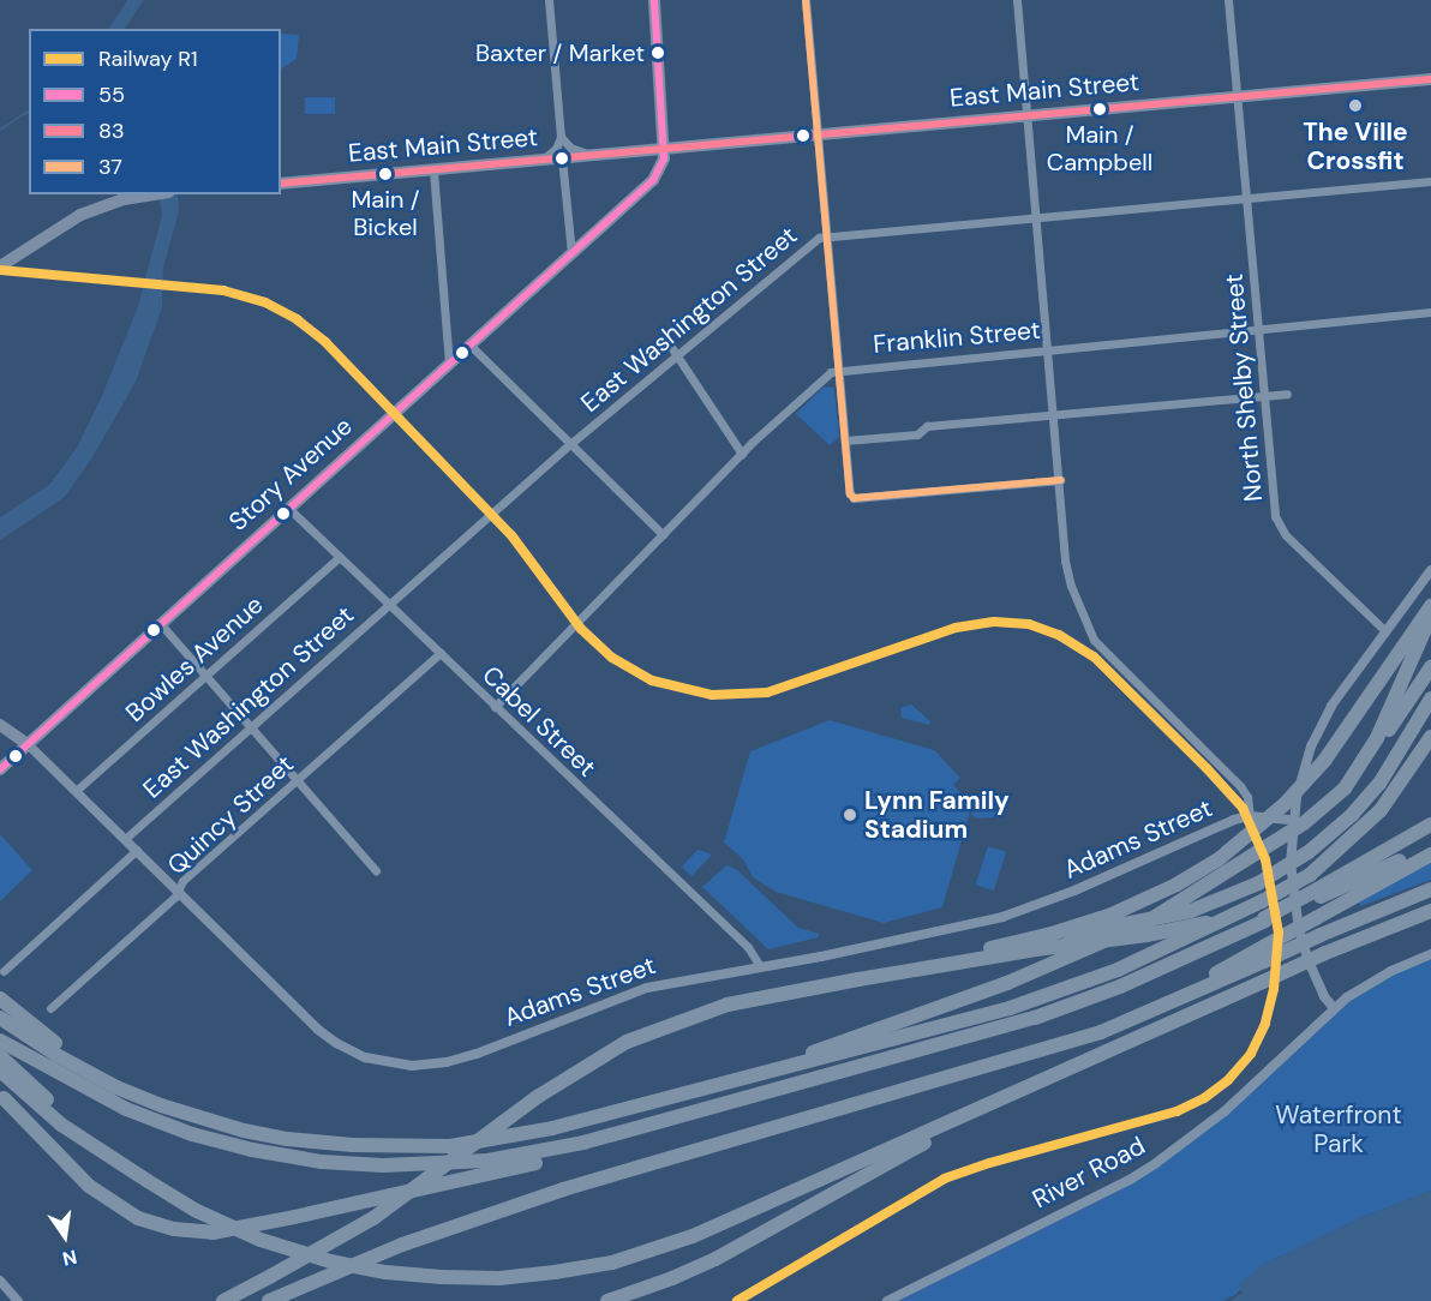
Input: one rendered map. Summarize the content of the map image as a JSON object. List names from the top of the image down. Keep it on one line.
{"streets":{"main road":["East Main Street","Story Avenue"],"street":["East Washington Street","Franklin Street","North Shelby Street","Bowles Avenue","Cabel Street","Quincy Street","Adams Street","River Road"]},"crossings":[["East Main Street","North Shelby Street"],["East Main Street","Story Avenue"],["East Washington Street","North Shelby Street"],["East Washington Street","Cabel Street"],["East Washington Street","Adams Street"],["Franklin Street","North Shelby Street"],["Franklin Street","Cabel Street"],["Story Avenue","Cabel Street"],["Story Avenue","Adams Street"],["Bowles Avenue","Cabel Street"],["Bowles Avenue","Adams Street"],["Cabel Street","Quincy Street"],["Cabel Street","Adams Street"],["Quincy Street","Adams Street"]],"parks":["Waterfront Park"],"places":["Baxter / Market","The Ville Crossfit","Main / Campbell","Main / Bickel","Lynn Family Stadium"],"lines":["transit line 55","transit line 37","transit line 83","rail line R1"],"legend":["Railway R1","55","83","37"],"north":"bottom"}
